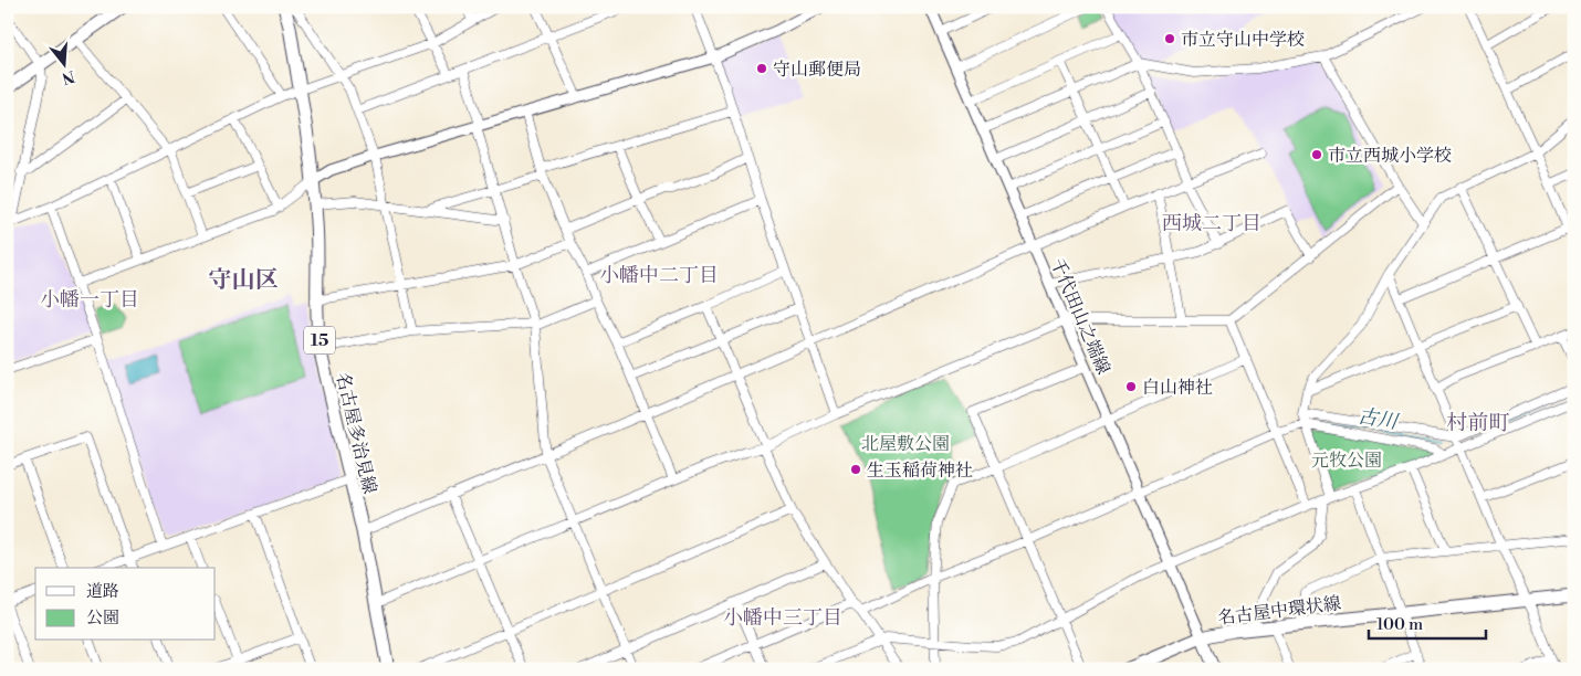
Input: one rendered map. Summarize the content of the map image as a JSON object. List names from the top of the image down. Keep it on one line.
{"streets":{"main road":["15","名古屋多治見線","名古屋中環状線"],"street":["千代田山之端線"]},"crossings":[["千代田山之端線","名古屋中環状線"]],"districts":["西城二丁目","小幡中二丁目","守山区","小幡一丁目","村前町","小幡中三丁目"],"water":["古川"],"parks":["北屋敷公園","元牧公園"],"places":["市立守山中学校","守山郵便局","市立西城小学校","白山神社","生玉稲荷神社"],"legend":["道路","公園"],"scale_bar":"100 m","north":"bottom"}
